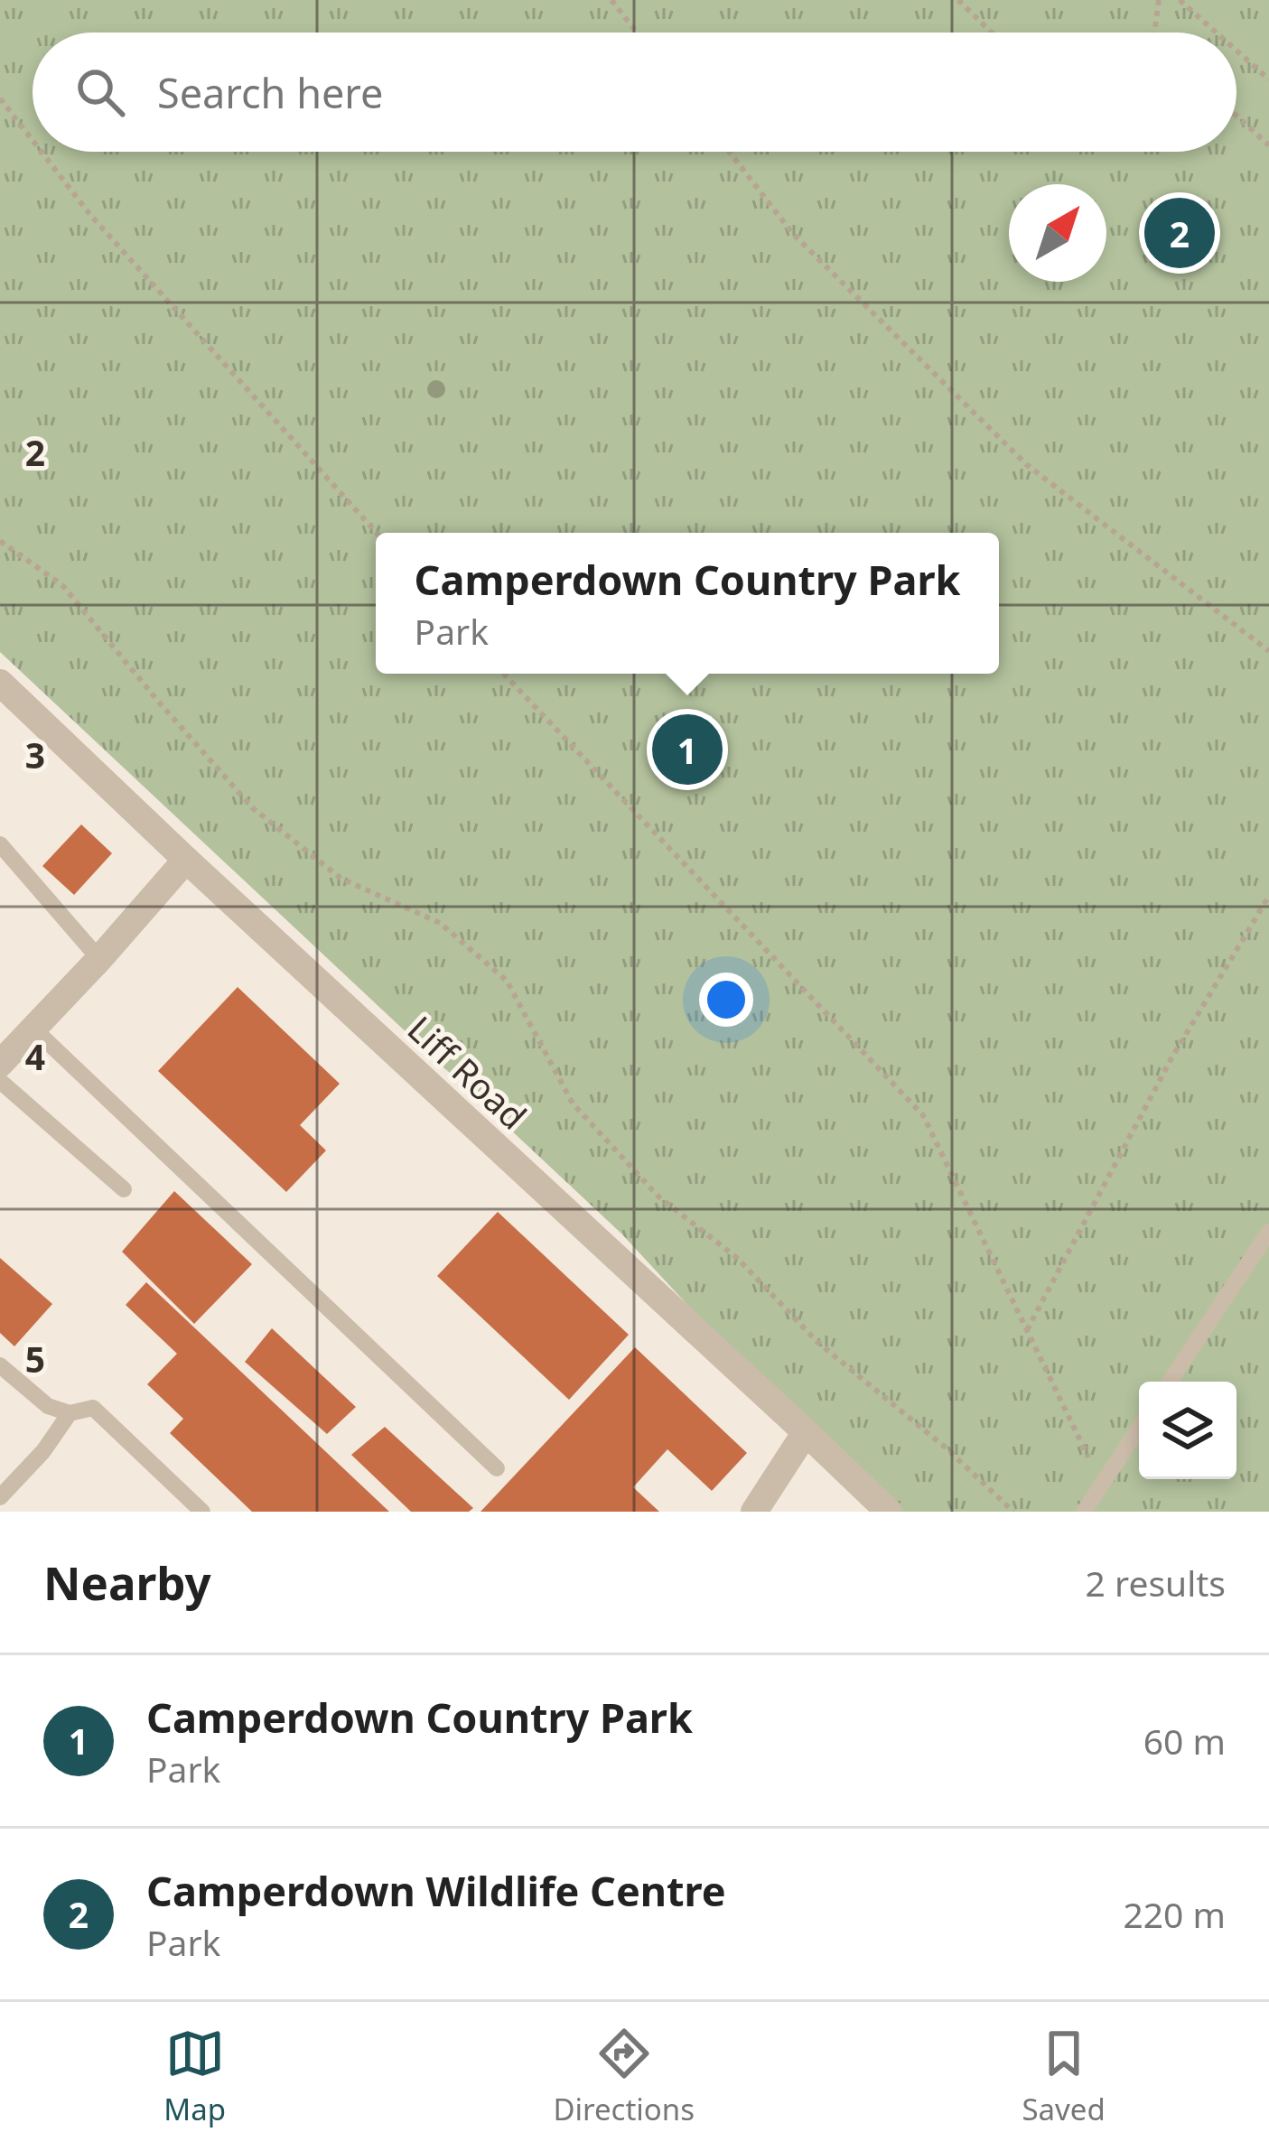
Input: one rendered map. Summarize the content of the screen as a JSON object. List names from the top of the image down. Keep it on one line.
{"streets":{"street":["Liff Road"]},"north":"top right","page":{"search":"Search here","pins":["2","1"],"popup":["Camperdown Country Park","Park"],"heading":["Nearby","2 results"],"list":[{"mark":"1","name":"Camperdown Country Park","note":"Park","value":"60 m"},{"mark":"2","name":"Camperdown Wildlife Centre","note":"Park","value":"220 m"}],"nav":["Map","Directions","Saved"]},"grid":{"rows":["2","3","4","5"]}}
